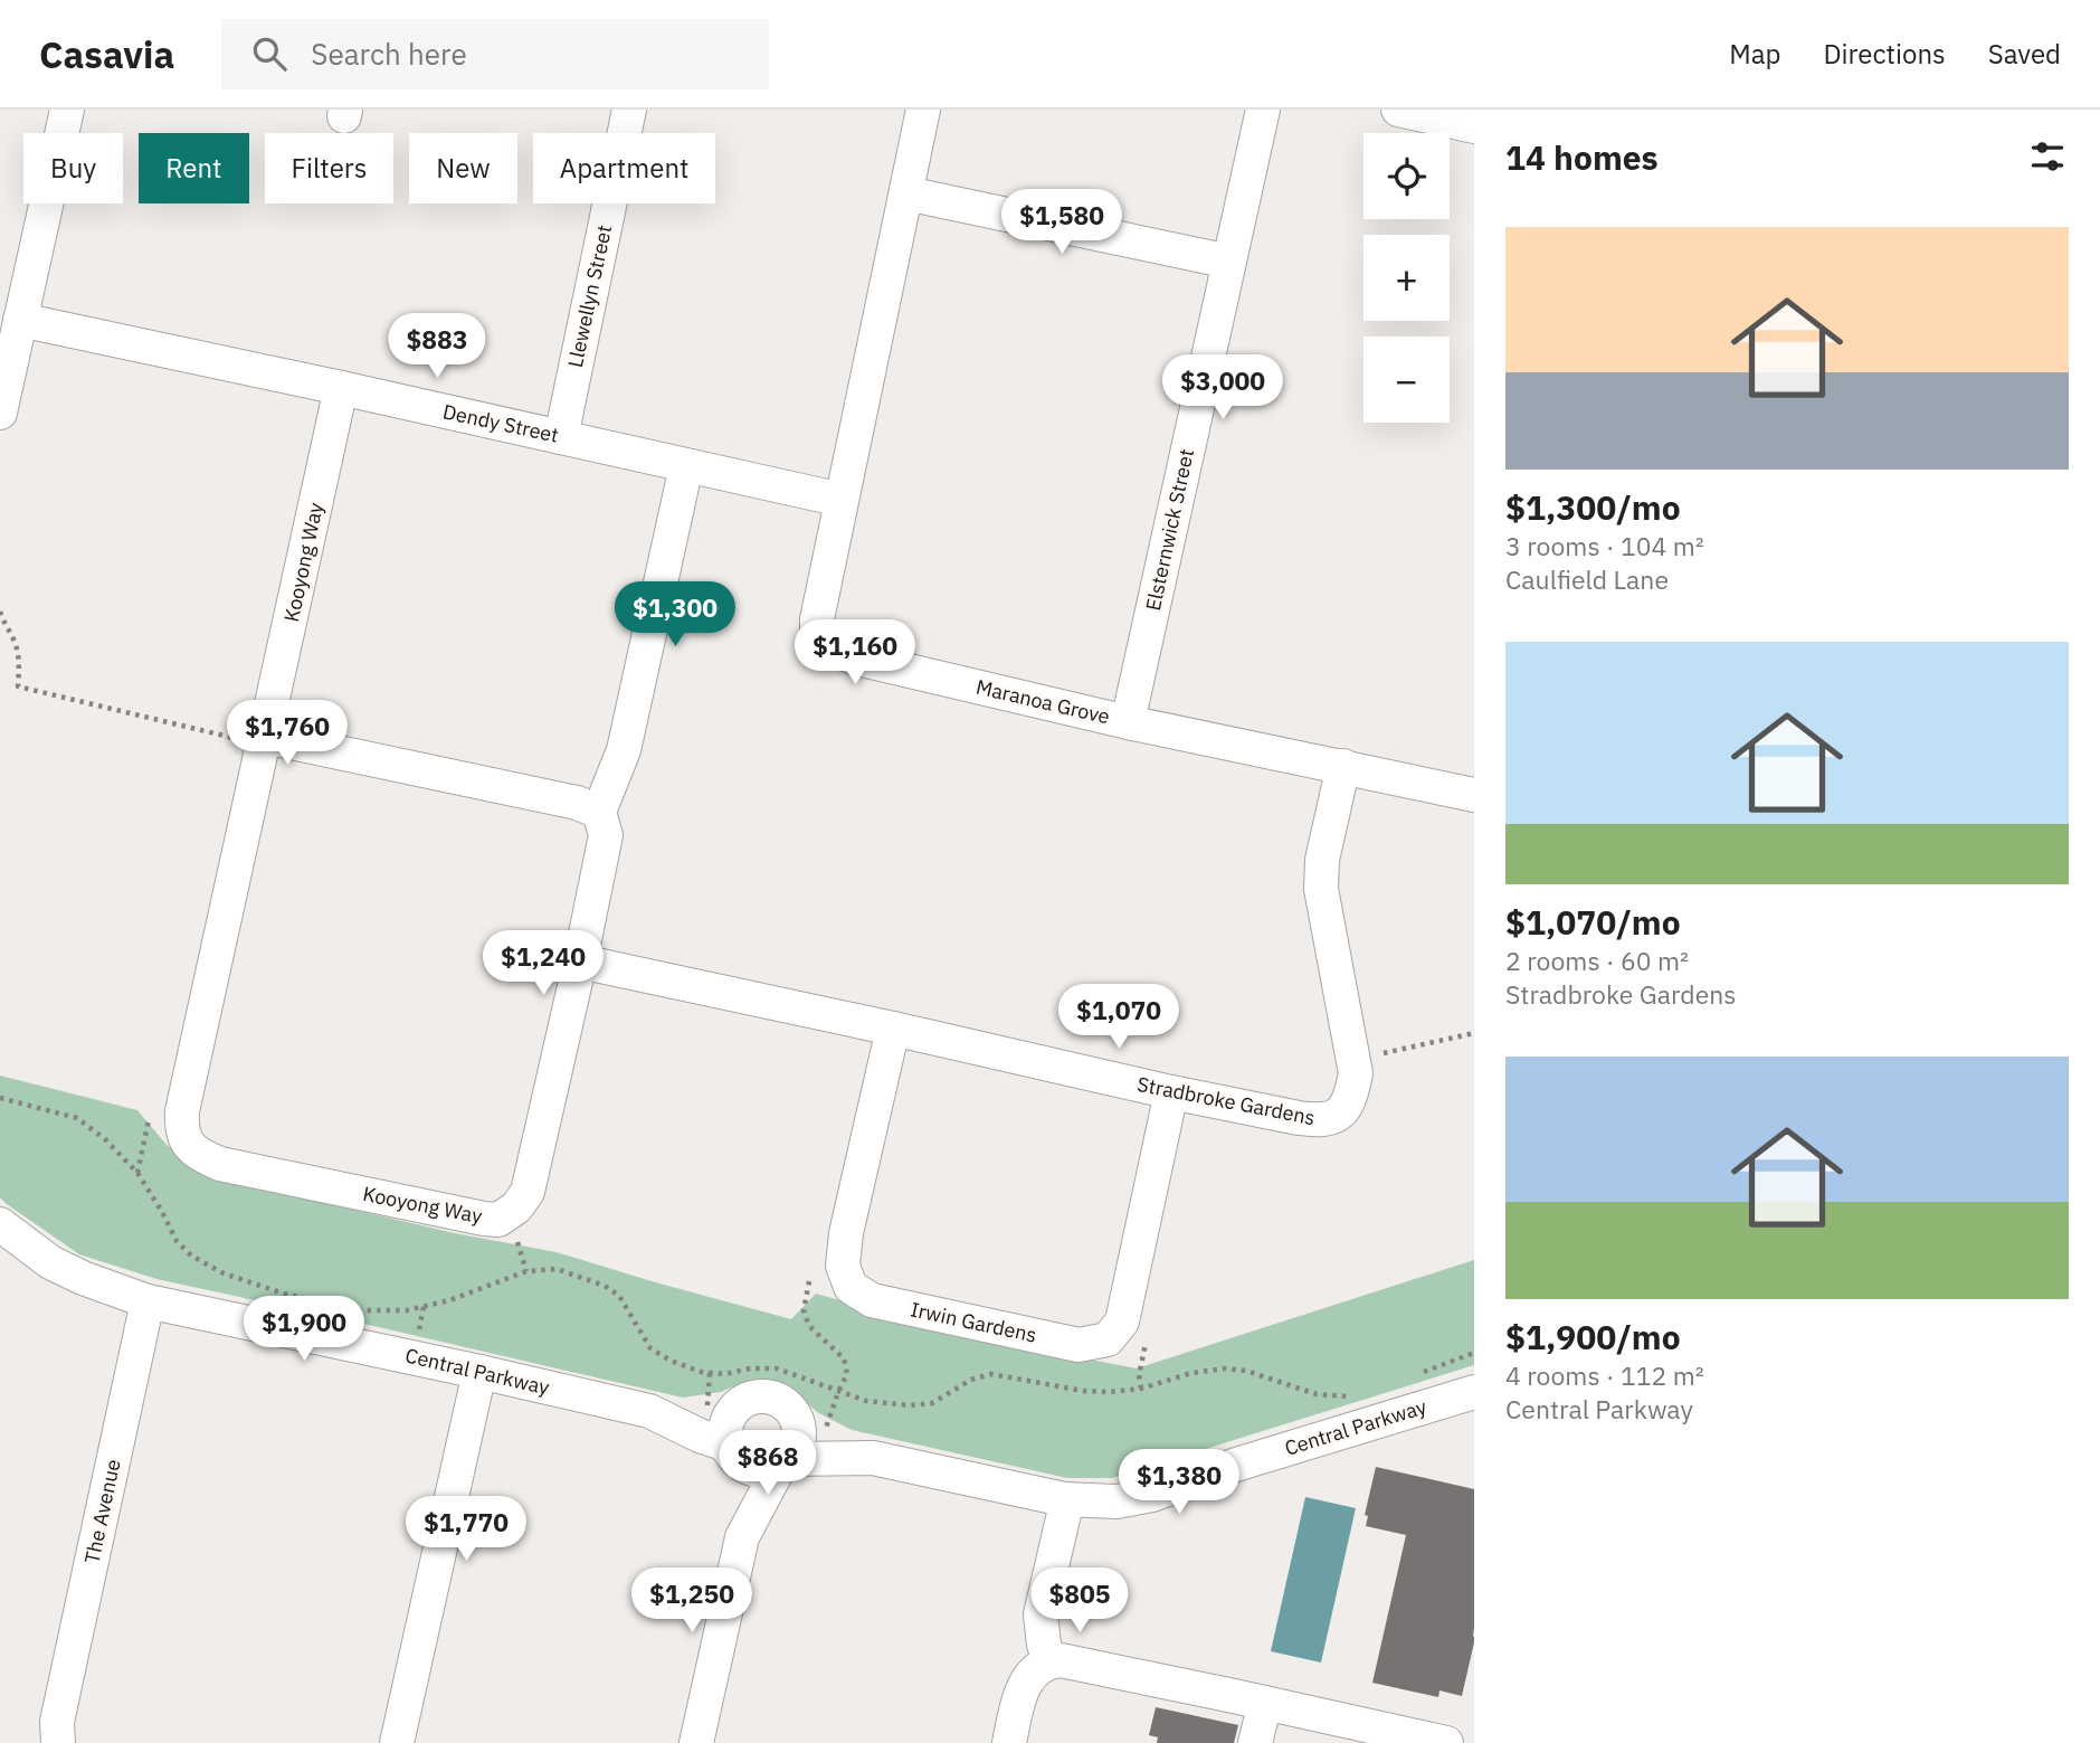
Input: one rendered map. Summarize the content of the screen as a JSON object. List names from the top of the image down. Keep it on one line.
{"streets":{"street":["Llewellyn Street","Dendy Street","Elsternwick Street","Kooyong Way","Maranoa Grove","Stradbroke Gardens","Irwin Gardens","Central Parkway","The Avenue"]},"crossings":[["Llewellyn Street","Dendy Street"],["Dendy Street","Kooyong Way"],["Dendy Street","Maranoa Grove"],["Elsternwick Street","Maranoa Grove"],["Kooyong Way","Stradbroke Gardens"],["Maranoa Grove","Stradbroke Gardens"],["Stradbroke Gardens","Irwin Gardens"],["Central Parkway","The Avenue"]],"page":{"header":"Casavia","search":"Search here","nav":["Map","Directions","Saved"],"heading":"14 homes","map_buttons":["+","−"],"chip":["Buy","Rent","Filters","New","Apartment"],"price":["$1,580","$883","$3,000","$1,300","$1,160","$1,760","$1,240","$1,070","$1,900","$868","$1,380","$1,770","$1,250","$805"],"list":[{"name":"$1,300/mo","note":"3 rooms · 104 m² · Caulfield Lane"},{"name":"$1,070/mo","note":"2 rooms · 60 m² · Stradbroke Gardens"},{"name":"$1,900/mo","note":"4 rooms · 112 m² · Central Parkway"}]}}
